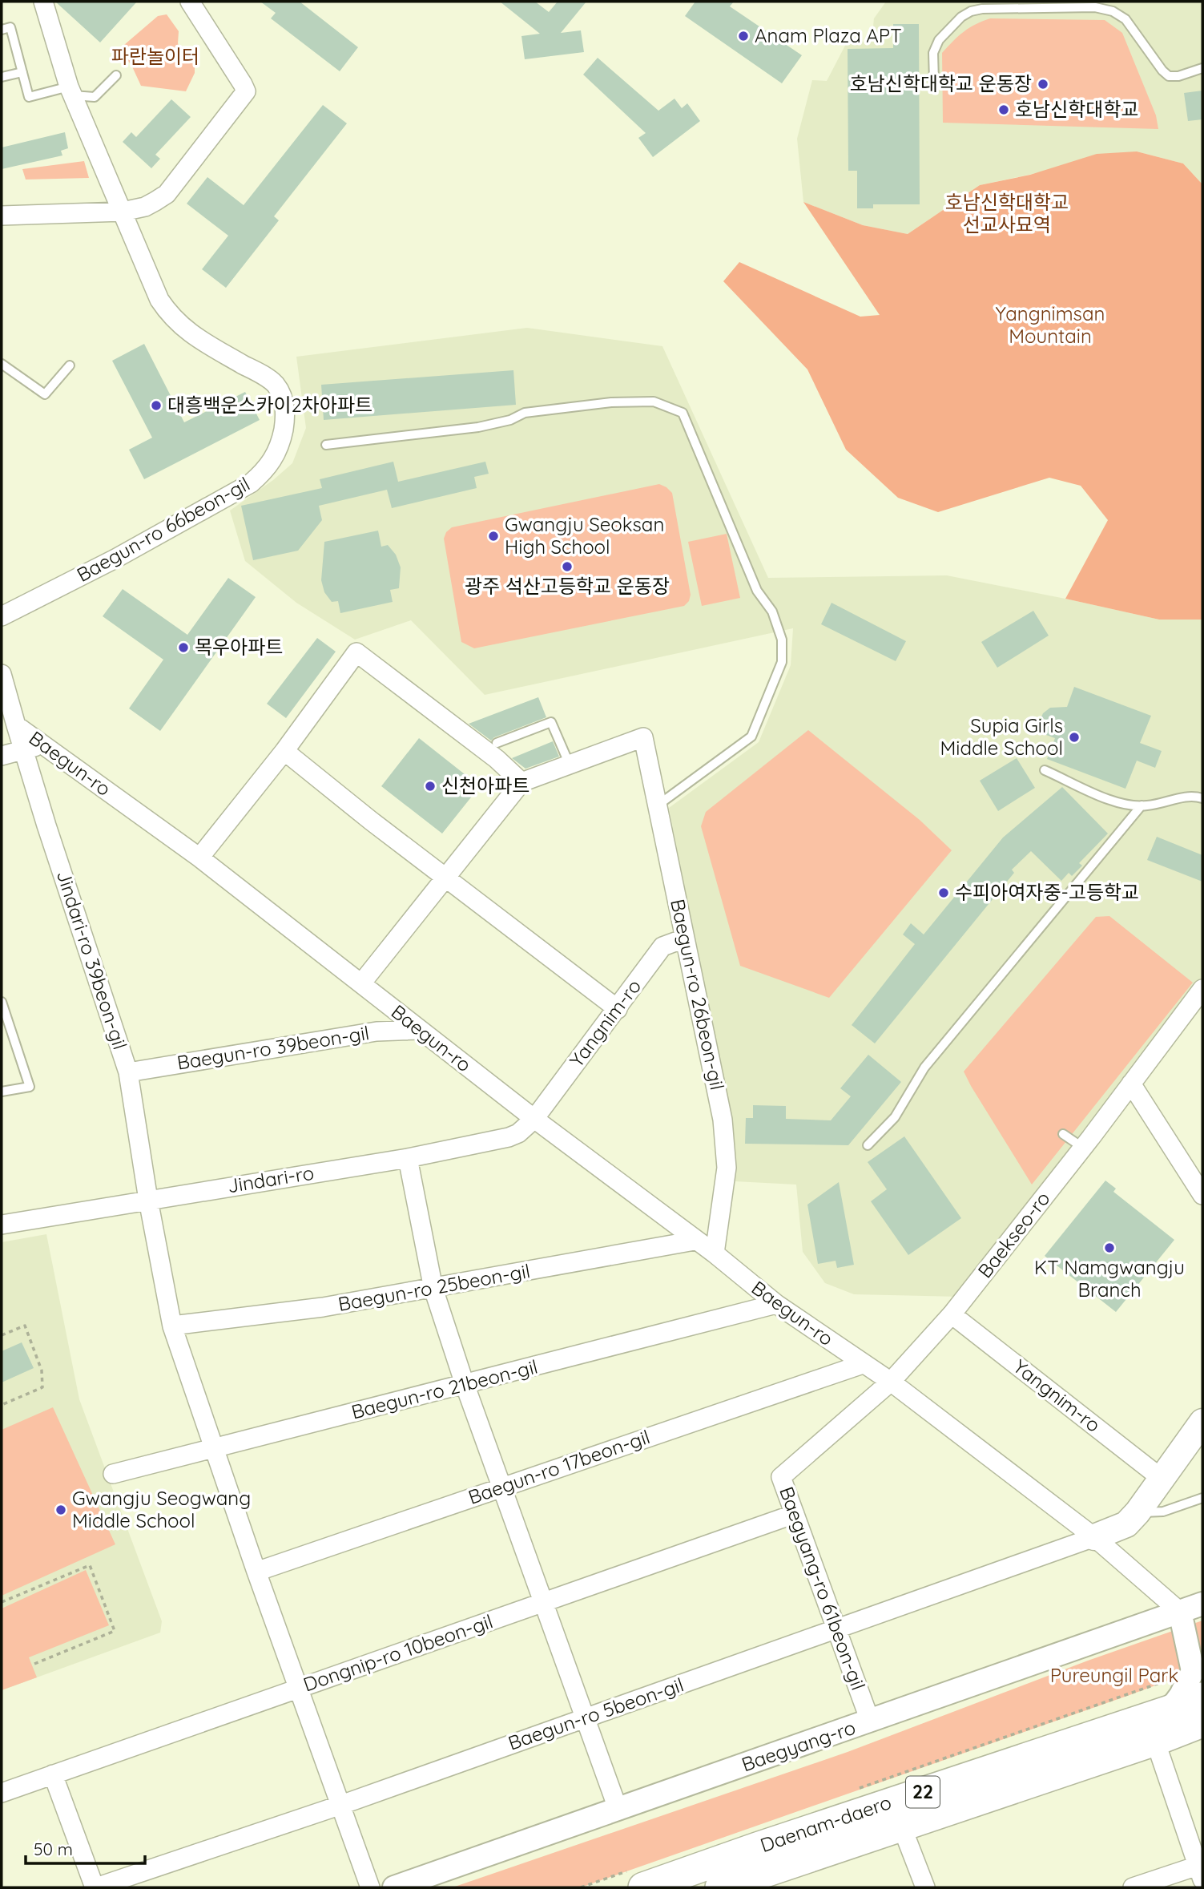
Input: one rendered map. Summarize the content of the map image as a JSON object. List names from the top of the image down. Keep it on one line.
{"streets":{"main road":["22","Daenam-daero"],"street":["Baegun-ro 66beon-gil","Baegun-ro","Jindari-ro 39beon-gil","Baegun-ro 26beon-gil","Yangnim-ro","Baegun-ro 39beon-gil","Jindari-ro","Baekseo-ro","Baegun-ro 25beon-gil","Baegun-ro 21beon-gil","Baegun-ro 17beon-gil","Baegyang-ro 61beon-gil","Dongnip-ro 10beon-gil","Baegun-ro 5beon-gil","Baegyang-ro"]},"crossings":[["Baegun-ro","Jindari-ro 39beon-gil"],["Baegun-ro","Baegun-ro 26beon-gil"],["Baegun-ro","Yangnim-ro"],["Baegun-ro","Baegun-ro 39beon-gil"],["Baegun-ro","Jindari-ro"],["Baegun-ro","Baekseo-ro"],["Baegun-ro","Baegun-ro 25beon-gil"],["Baegun-ro","Baegun-ro 21beon-gil"],["Baegun-ro","Baegun-ro 17beon-gil"],["Baegun-ro","Baegyang-ro 61beon-gil"],["Baegun-ro","Baegun-ro 5beon-gil"],["Baegun-ro","Baegyang-ro"],["Jindari-ro 39beon-gil","Baegun-ro 39beon-gil"],["Jindari-ro 39beon-gil","Jindari-ro"],["Jindari-ro 39beon-gil","Baegun-ro 25beon-gil"],["Jindari-ro 39beon-gil","Baegun-ro 21beon-gil"],["Jindari-ro 39beon-gil","Baegun-ro 17beon-gil"],["Jindari-ro 39beon-gil","Dongnip-ro 10beon-gil"],["Jindari-ro 39beon-gil","Baegun-ro 5beon-gil"],["Baegun-ro 26beon-gil","Yangnim-ro"],["Yangnim-ro","Jindari-ro"],["Yangnim-ro","Baekseo-ro"],["Baekseo-ro","Baegyang-ro 61beon-gil"],["Baegyang-ro 61beon-gil","Dongnip-ro 10beon-gil"],["Baegyang-ro 61beon-gil","Baegun-ro 5beon-gil"],["Baegyang-ro 61beon-gil","Baegyang-ro"]],"parks":["파란놀이터","호남신학대학교 선교사묘역","Yangnimsan Mountain","Pureungil Park"],"places":["Anam Plaza APT","호남신학대학교 운동장","호남신학대학교","대흥백운스카이2차아파트","Gwangju Seoksan High School","광주 석산고등학교 운동장","목우아파트","Supia Girls Middle School","신천아파트","수피아여자중-고등학교","KT Namgwangju Branch","Gwangju Seogwang Middle School"],"scale_bar":"50 m"}
